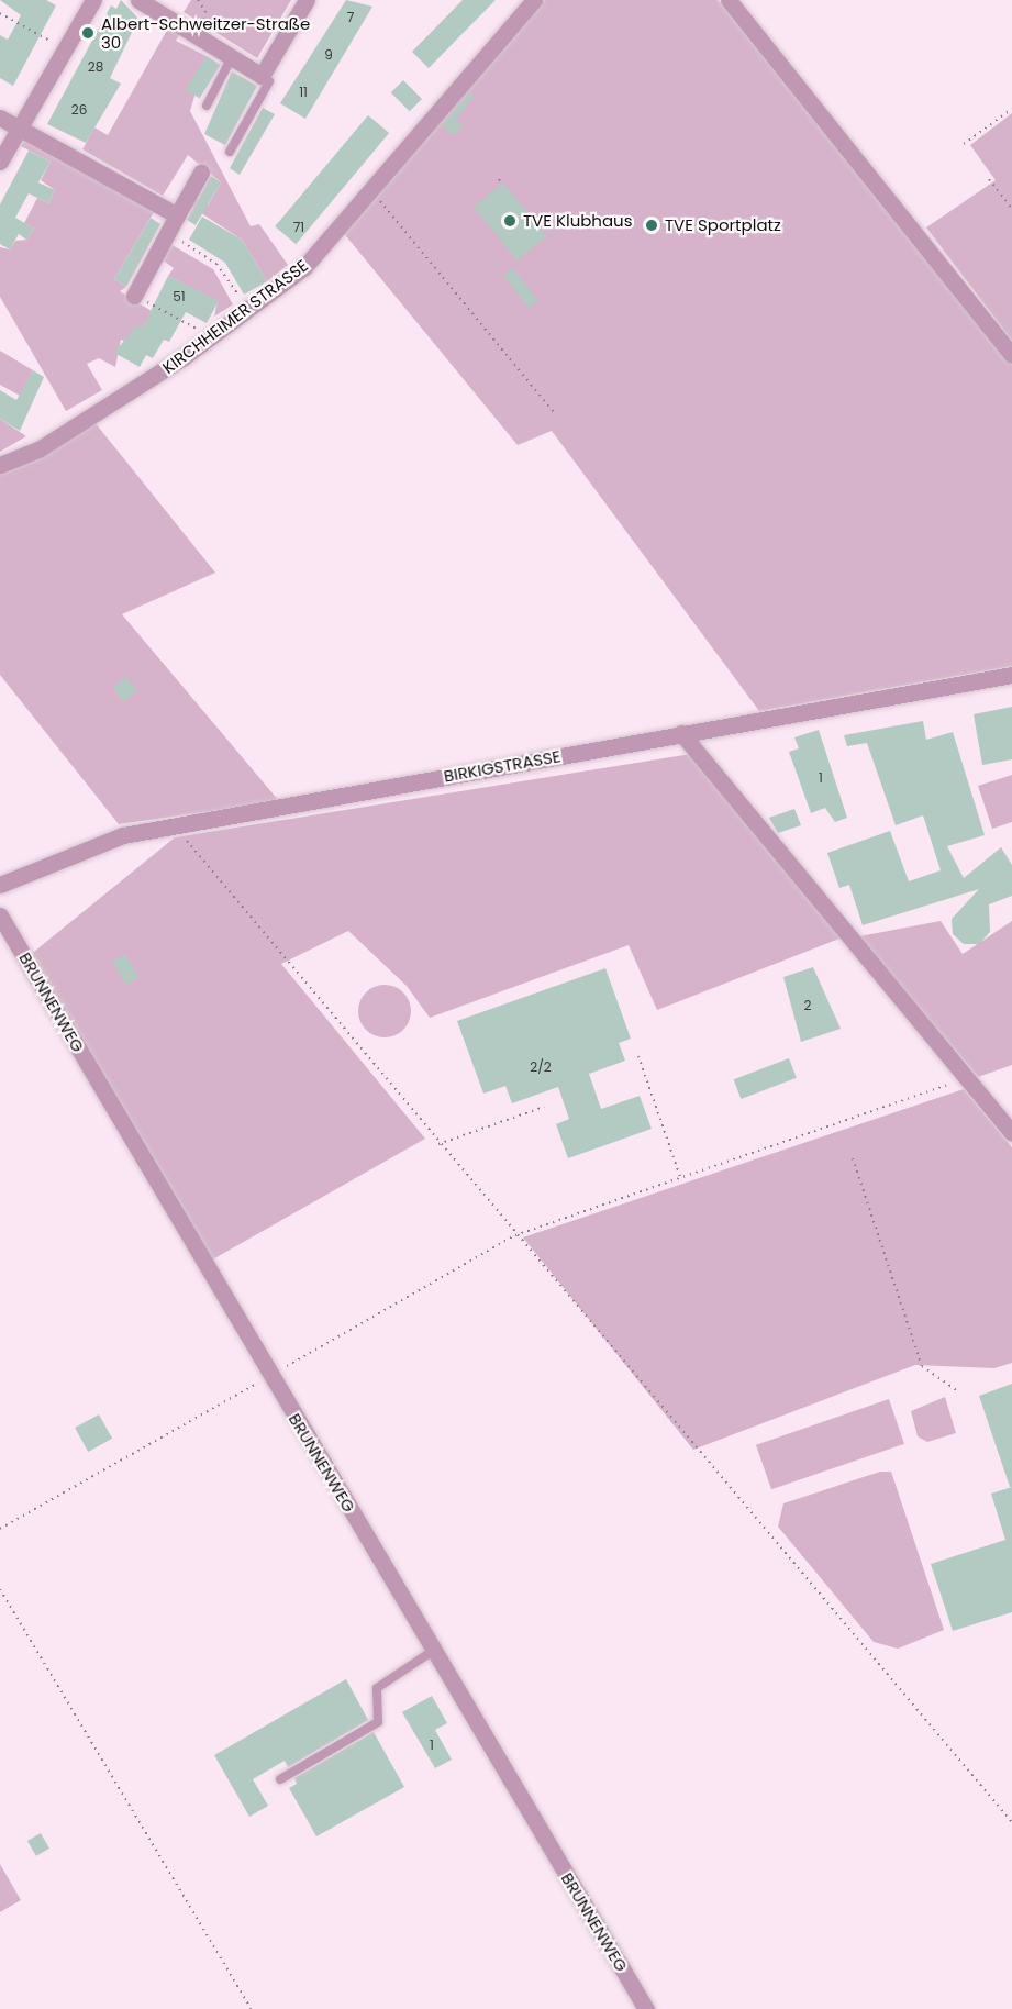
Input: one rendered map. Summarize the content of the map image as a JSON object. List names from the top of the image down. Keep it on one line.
{"streets":{"street":["KIRCHHEIMER STRASSE","BIRKIGSTRASSE","BRUNNENWEG"]},"places":["Albert-Schweitzer-Straße 30","TVE Klubhaus","TVE Sportplatz"],"house_numbers":["7","9","28","11","26","71","51","1","2","2/2","1"]}
